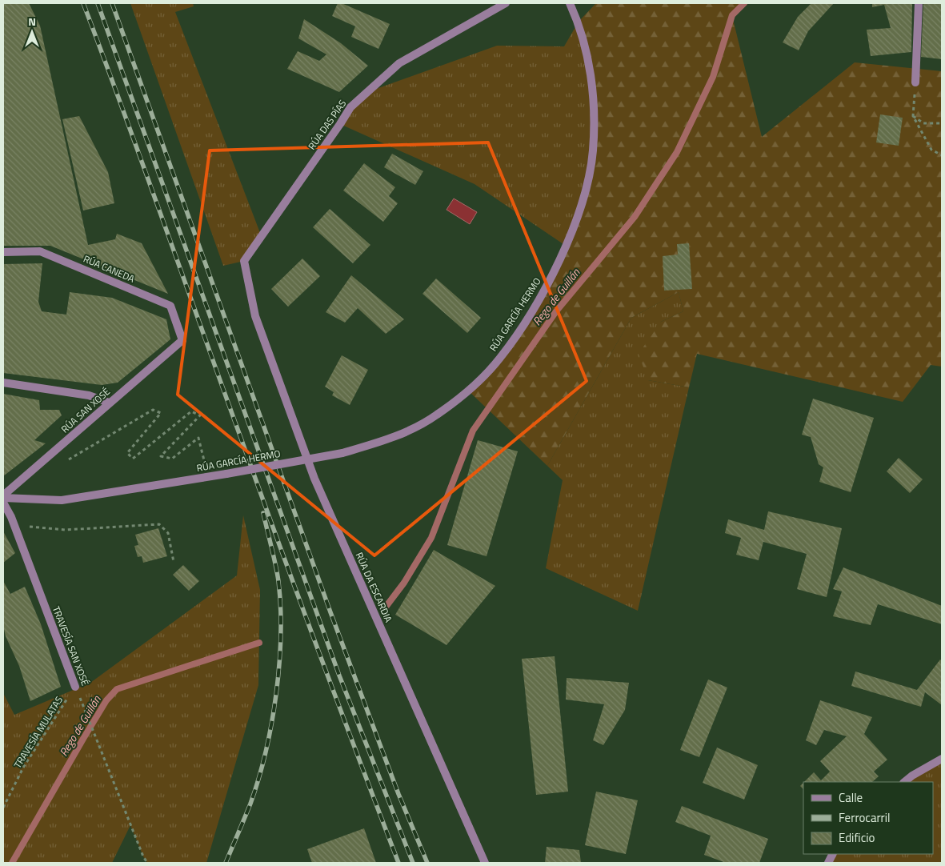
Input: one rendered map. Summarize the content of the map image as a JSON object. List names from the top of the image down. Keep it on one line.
{"streets":{"street":["RÚA DAS PÍAS","RÚA CANEDA","RÚA GARCÍA HERMO","RÚA SAN XOSÉ","RÚA DA ESCARDIA","TRAVESÍA SAN XOSÉ"],"path":["TRAVESÍA MULATAS"]},"crossings":[["RÚA DAS PÍAS","RÚA DA ESCARDIA"],["RÚA CANEDA","RÚA SAN XOSÉ"],["RÚA GARCÍA HERMO","RÚA SAN XOSÉ"],["TRAVESÍA SAN XOSÉ","TRAVESÍA MULATAS"]],"water":["Rego de Guillán"],"legend":["Calle","Ferrocarril","Edificio"],"north":"top"}
